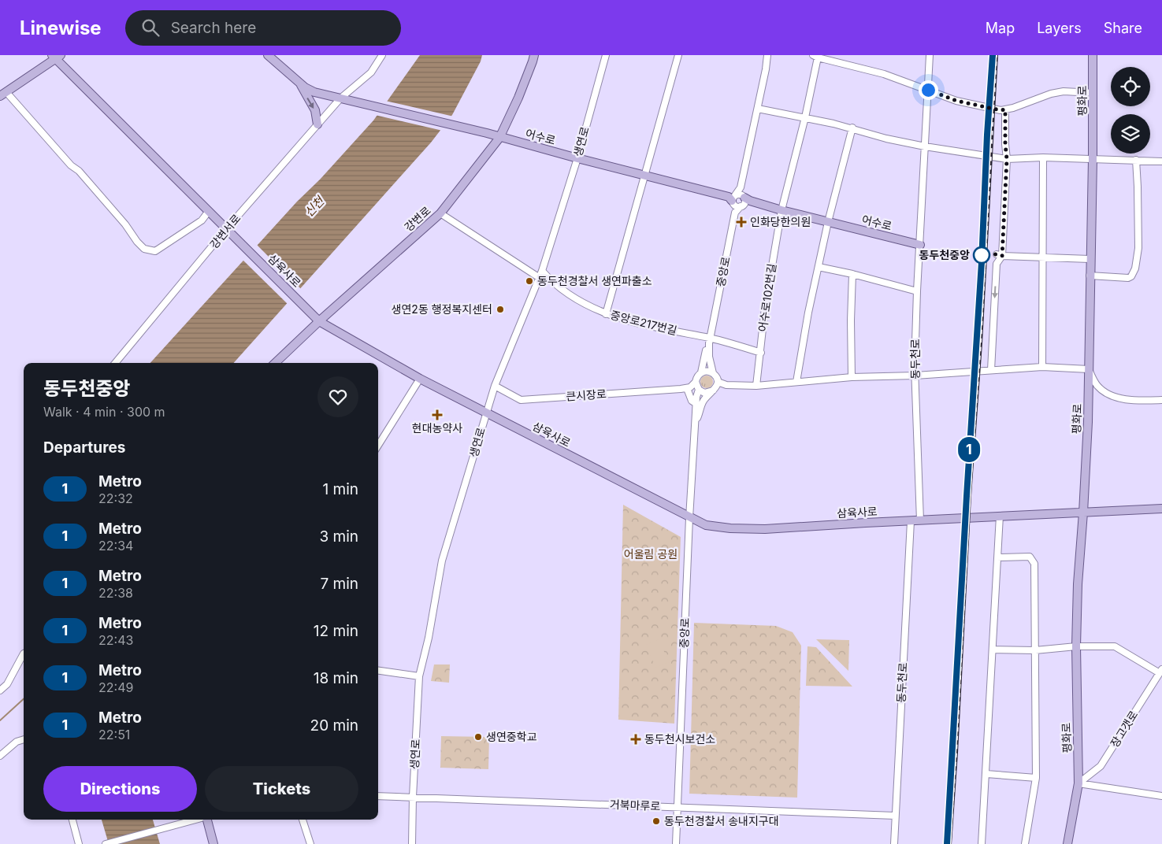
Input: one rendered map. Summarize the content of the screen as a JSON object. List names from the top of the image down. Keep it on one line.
{"streets":{"main road":["평화로","어수로","강변로","삼육사로"],"street":["생연로","강변서로","중앙로","어수로102번길","중앙로217번길","동두천로","큰시장로","장고갯로","거북마루로"]},"crossings":[["평화로","삼육사로"],["평화로","장고갯로"],["어수로","생연로"],["어수로","강변로"],["어수로","강변서로"],["어수로","중앙로"],["어수로","어수로102번길"],["어수로","동두천로"],["생연로","삼육사로"],["생연로","중앙로217번길"],["생연로","큰시장로"],["생연로","거북마루로"],["강변로","삼육사로"],["강변서로","삼육사로"],["삼육사로","중앙로"],["삼육사로","동두천로"],["중앙로","중앙로217번길"],["중앙로","거북마루로"],["동두천로","거북마루로"]],"water":["신천"],"parks":["어울림 공원"],"places":{"health":["인화당한의원","현대농약사","동두천시보건소"],"other":["동두천중앙","동두천경찰서 생연파출소","생연2동 행정복지센터","생연중학교","동두천경찰서 송내지구대"]},"lines":["metro line 1"],"page":{"header":"Linewise","search":"Search here","nav":["Map","Layers","Share"],"on_map":"1","heading":[["동두천중앙","Walk · 4 min · 300 m"],"Departures"],"list":[{"mark":"1","name":"Metro","note":"22:32","value":"1 min"},{"mark":"1","name":"Metro","note":"22:34","value":"3 min"},{"mark":"1","name":"Metro","note":"22:38","value":"7 min"},{"mark":"1","name":"Metro","note":"22:43","value":"12 min"},{"mark":"1","name":"Metro","note":"22:49","value":"18 min"},{"mark":"1","name":"Metro","note":"22:51","value":"20 min"}],"buttons":["Directions","Tickets"]}}
